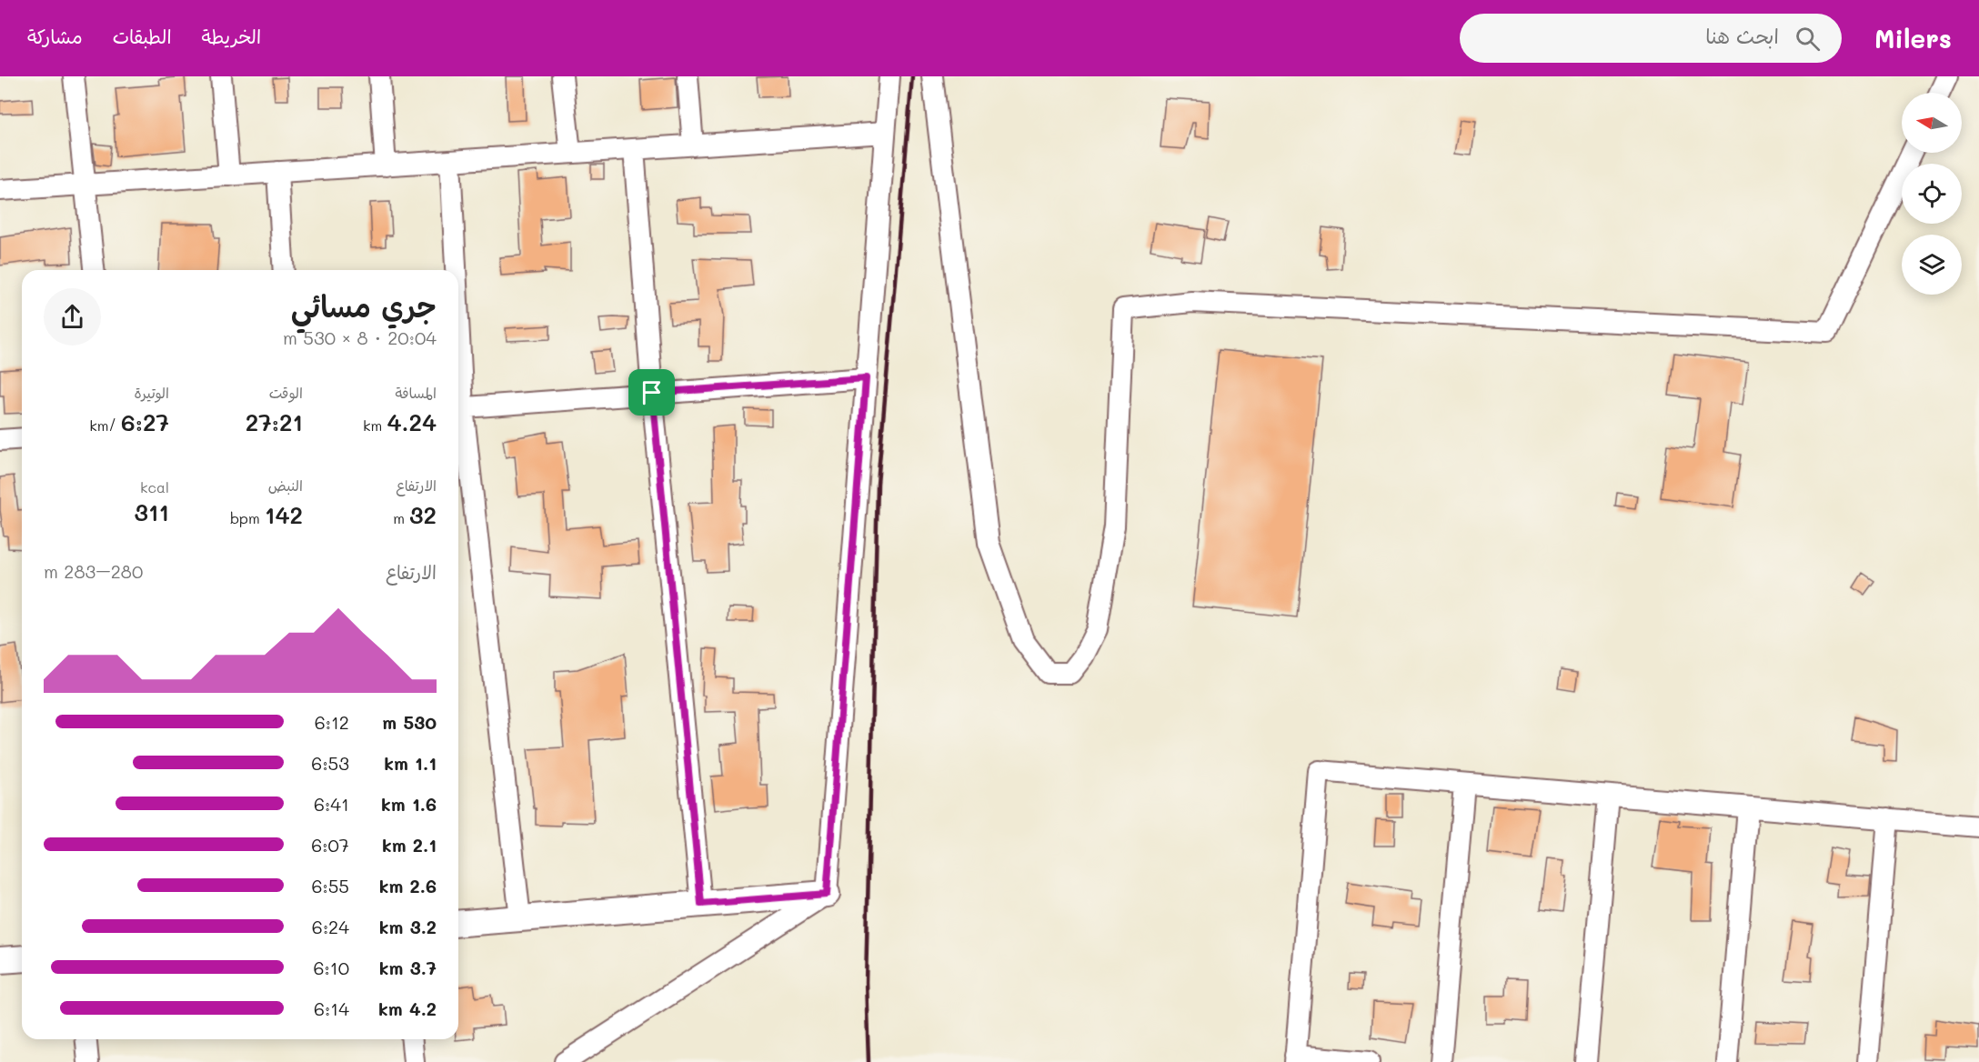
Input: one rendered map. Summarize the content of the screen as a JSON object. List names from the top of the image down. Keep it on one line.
{"north":"left","page":{"header":"Milers","search":"ابحث هنا","nav":["الخريطة","الطبقات","مشاركة"],"heading":["جري مسائي","20:04 · 8 × 530 m"],"stats":[["المسافة","4.24 km"],["الوقت","27:21"],["الوتيرة","6:27 /km"],["الارتفاع","32 m"],["النبض","142 bpm"],["kcal","311"]],"chart":["الارتفاع","280–283 m"],"list":[{"name":"530 m","note":"6:12"},{"name":"1.1 km","note":"6:53"},{"name":"1.6 km","note":"6:41"},{"name":"2.1 km","note":"6:07"},{"name":"2.6 km","note":"6:55"},{"name":"3.2 km","note":"6:24"},{"name":"3.7 km","note":"6:10"},{"name":"4.2 km","note":"6:14"}]}}
